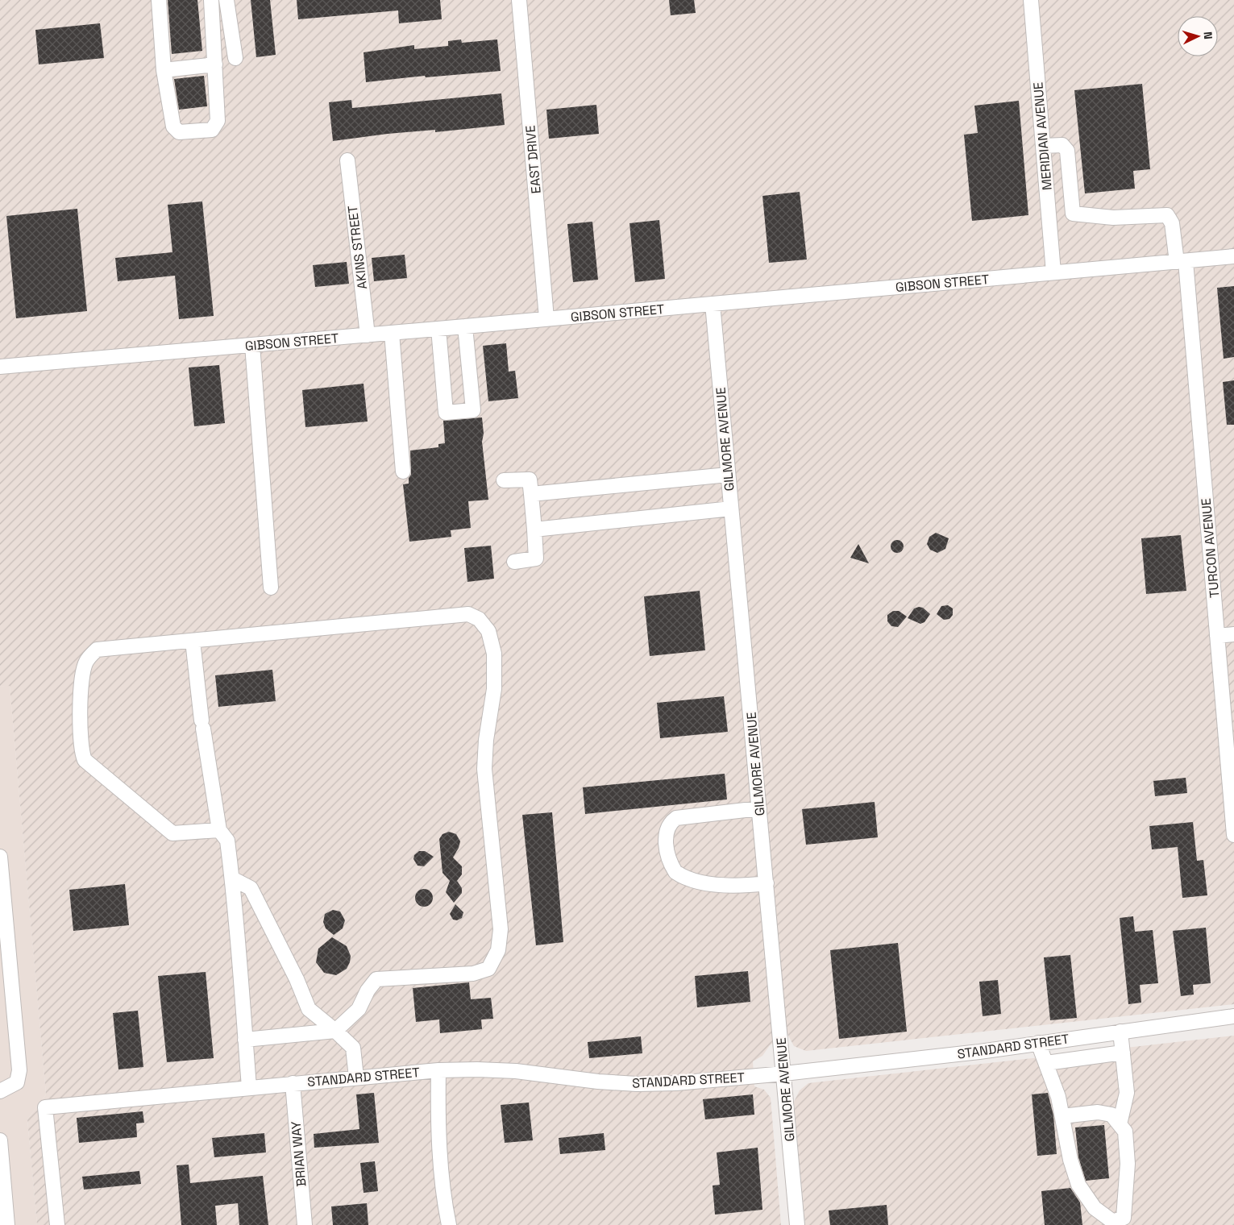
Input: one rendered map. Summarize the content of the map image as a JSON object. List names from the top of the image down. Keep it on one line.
{"streets":{"street":["MERIDIAN AVENUE","EAST DRIVE","AKINS STREET","GIBSON STREET","GILMORE AVENUE","TURCON AVENUE","STANDARD STREET","BRIAN WAY"]},"crossings":[["MERIDIAN AVENUE","GIBSON STREET"],["EAST DRIVE","GIBSON STREET"],["AKINS STREET","GIBSON STREET"],["GIBSON STREET","GILMORE AVENUE"],["GIBSON STREET","TURCON AVENUE"],["GILMORE AVENUE","STANDARD STREET"],["STANDARD STREET","BRIAN WAY"]],"north":"right"}
